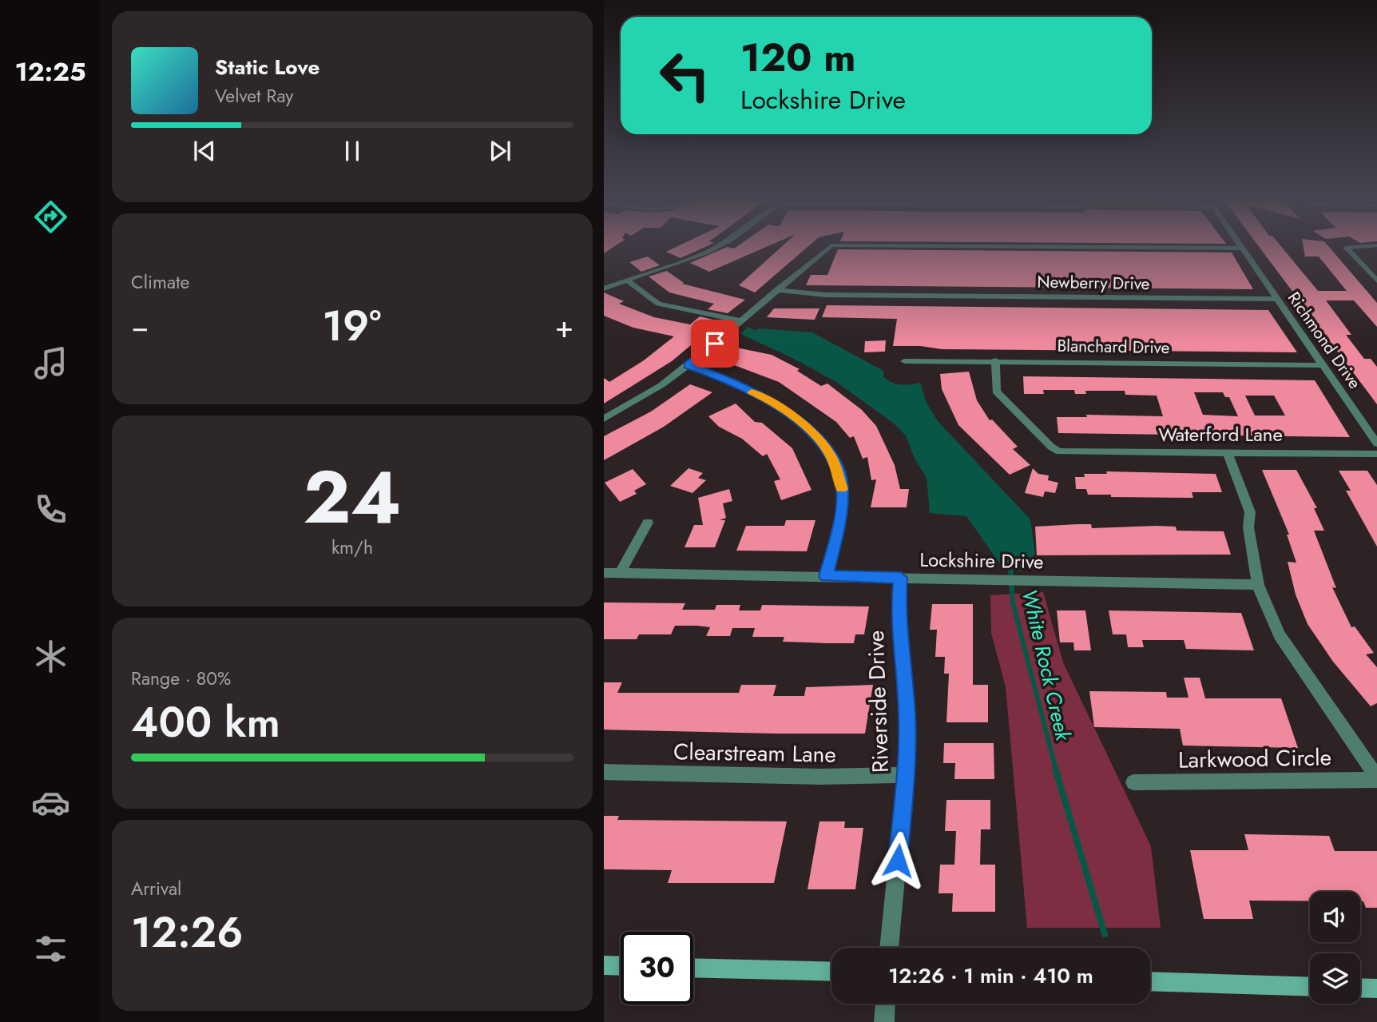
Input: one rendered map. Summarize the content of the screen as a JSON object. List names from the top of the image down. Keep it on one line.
{"streets":{"street":["Newberry Drive","Richmond Drive","Blanchard Drive","Waterford Lane","Lockshire Drive","Riverside Drive","Clearstream Lane","Larkwood Circle"]},"crossings":[["Newberry Drive","Richmond Drive"],["Richmond Drive","Blanchard Drive"],["Blanchard Drive","Waterford Lane"],["Lockshire Drive","Riverside Drive"],["Riverside Drive","Clearstream Lane"]],"water":["White Rock Creek"],"page":{"tabs":"12:25","turn":["120 m","Lockshire Drive"],"song":["Static Love","Velvet Ray"],"tile":["Climate",["24","km/h"],["Range · 80%","400 km"],["Arrival","12:26"]],"heat":["−","19°","+"],"limit":"30","trip":"12:26 · 1 min · 410 m"}}
